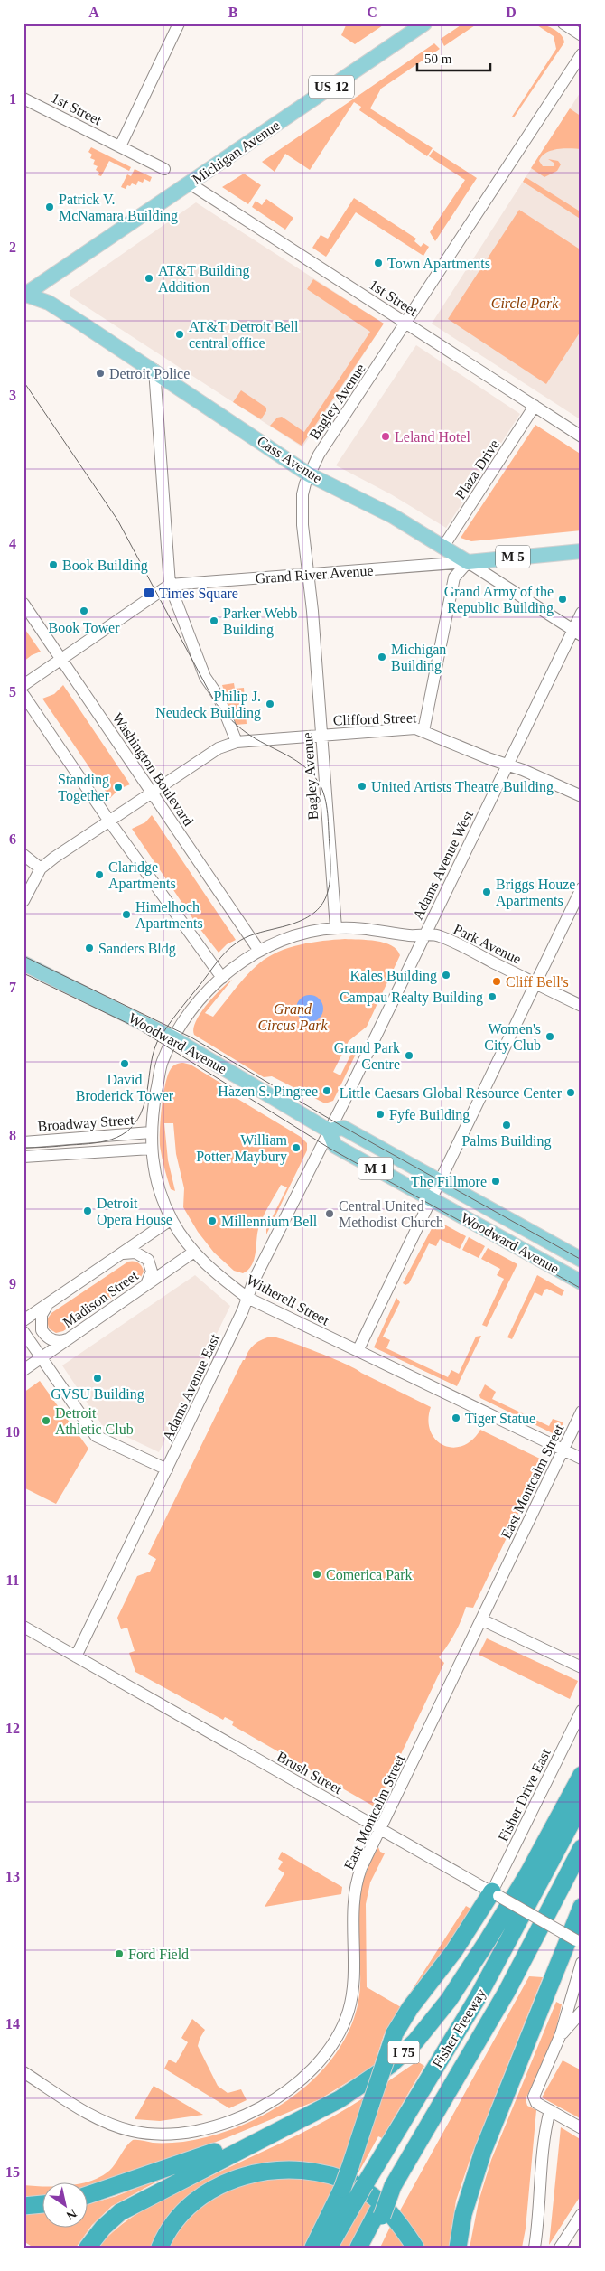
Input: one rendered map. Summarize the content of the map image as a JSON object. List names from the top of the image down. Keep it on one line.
{"streets":{"highway":["Fisher Freeway","I 75"],"main road":["US 12","Michigan Avenue","Cass Avenue","M 5","Grand River Avenue","Woodward Avenue","M 1"],"street":["1st Street","Bagley Avenue","Plaza Drive","Clifford Street","Washington Boulevard","Adams Avenue West","Park Avenue","Broadway Street","Madison Street","Witherell Street","Adams Avenue East","East Montcalm Street","Brush Street","Fisher Drive East"]},"crossings":[["1st Street","Michigan Avenue"],["1st Street","Bagley Avenue"],["1st Street","Plaza Drive"],["Michigan Avenue","Cass Avenue"],["Bagley Avenue","Cass Avenue"],["Bagley Avenue","Grand River Avenue"],["Bagley Avenue","Clifford Street"],["Bagley Avenue","Park Avenue"],["Cass Avenue","Plaza Drive"],["Cass Avenue","Grand River Avenue"],["Cass Avenue","Adams Avenue West"],["Clifford Street","Washington Boulevard"],["Clifford Street","Adams Avenue West"],["Washington Boulevard","Park Avenue"],["Adams Avenue West","Park Avenue"],["Adams Avenue West","Woodward Avenue"],["Adams Avenue West","Adams Avenue East"],["Park Avenue","Woodward Avenue"],["Park Avenue","Witherell Street"],["Woodward Avenue","Witherell Street"],["Woodward Avenue","Adams Avenue East"],["Broadway Street","Witherell Street"],["Madison Street","Witherell Street"],["Witherell Street","Adams Avenue East"],["Witherell Street","East Montcalm Street"],["Adams Avenue East","Brush Street"],["East Montcalm Street","Brush Street"],["Brush Street","Fisher Drive East"]],"parks":["Circle Park","Grand Circus Park"],"places":{"other":["Patrick V. McNamara Building","Town Apartments","AT&T Building Addition","AT&T Detroit Bell central office","Detroit Police","Leland Hotel","Book Building","Grand Army of the Republic Building","Book Tower","Parker Webb Building","Michigan Building","Philip J. Neudeck Building","United Artists Theatre Building","Standing Together","Claridge Apartments","Briggs Houze Apartments","Himelhoch Apartments","Sanders Bldg","Kales Building","Cliff Bell's","Campau Realty Building","Women's City Club","Grand Park Centre","David Broderick Tower","Hazen S. Pingree","Little Caesars Global Resource Center","Fyfe Building","Palms Building","William Potter Maybury","The Fillmore","Detroit Opera House","Central United Methodist Church","Millennium Bell","GVSU Building","Tiger Statue","Detroit Athletic Club","Comerica Park","Ford Field"],"transit":["Times Square"]},"scale_bar":"50 m","north":"bottom right","grid":{"columns":["A","B","C","D"],"rows":["1","2","3","4","5","6","7","8","9","10","11","12","13","14","15"]}}
